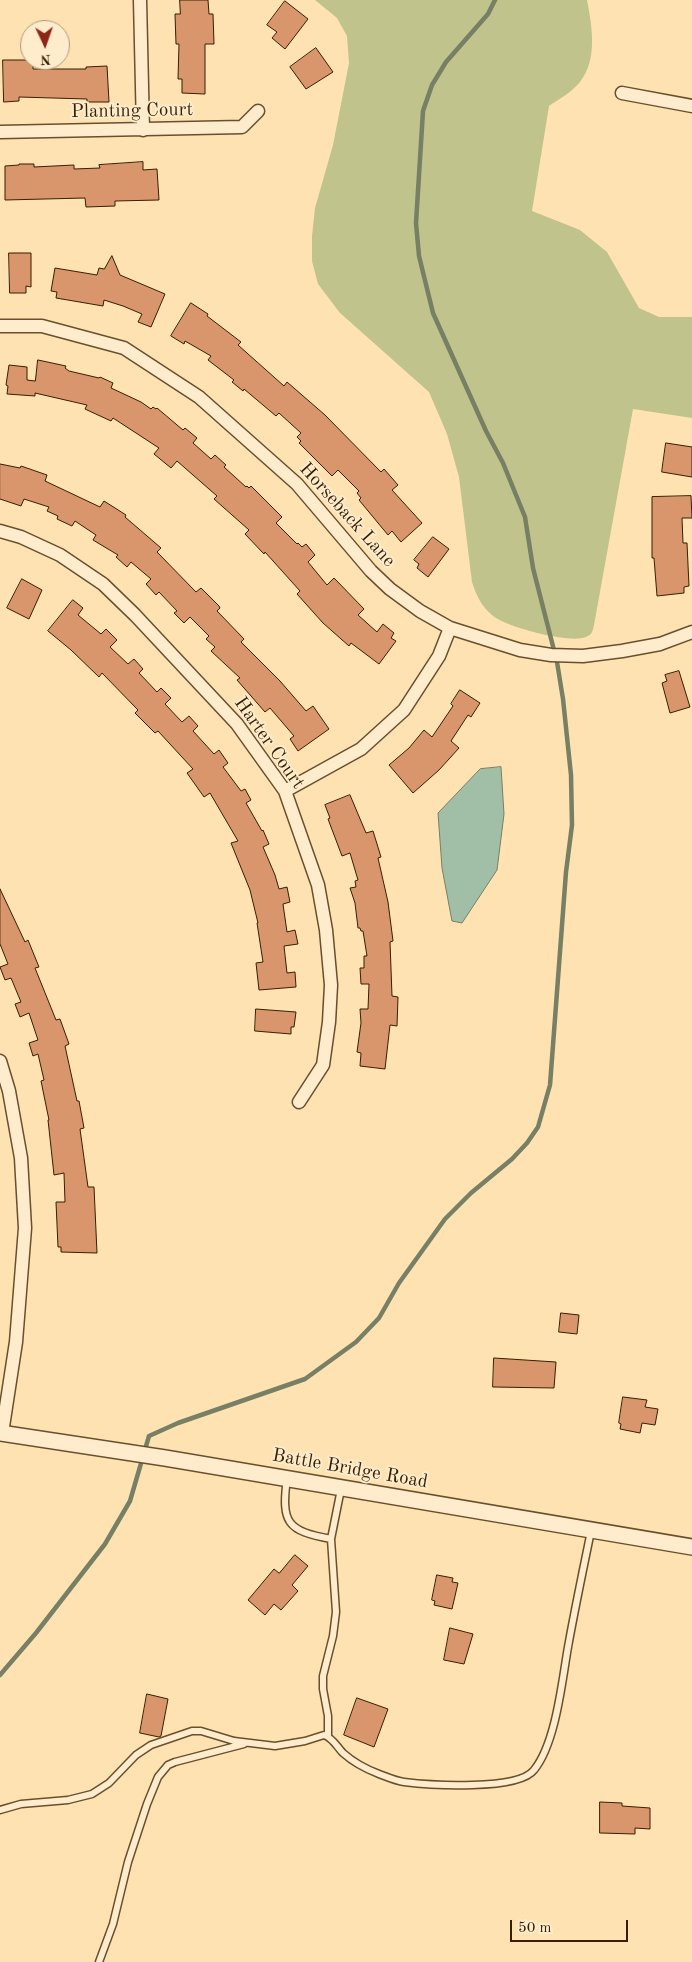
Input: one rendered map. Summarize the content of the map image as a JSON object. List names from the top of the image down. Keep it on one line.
{"streets":{"street":["Planting Court","Horseback Lane","Harter Court","Battle Bridge Road"]},"scale_bar":"50 m","north":"bottom"}
